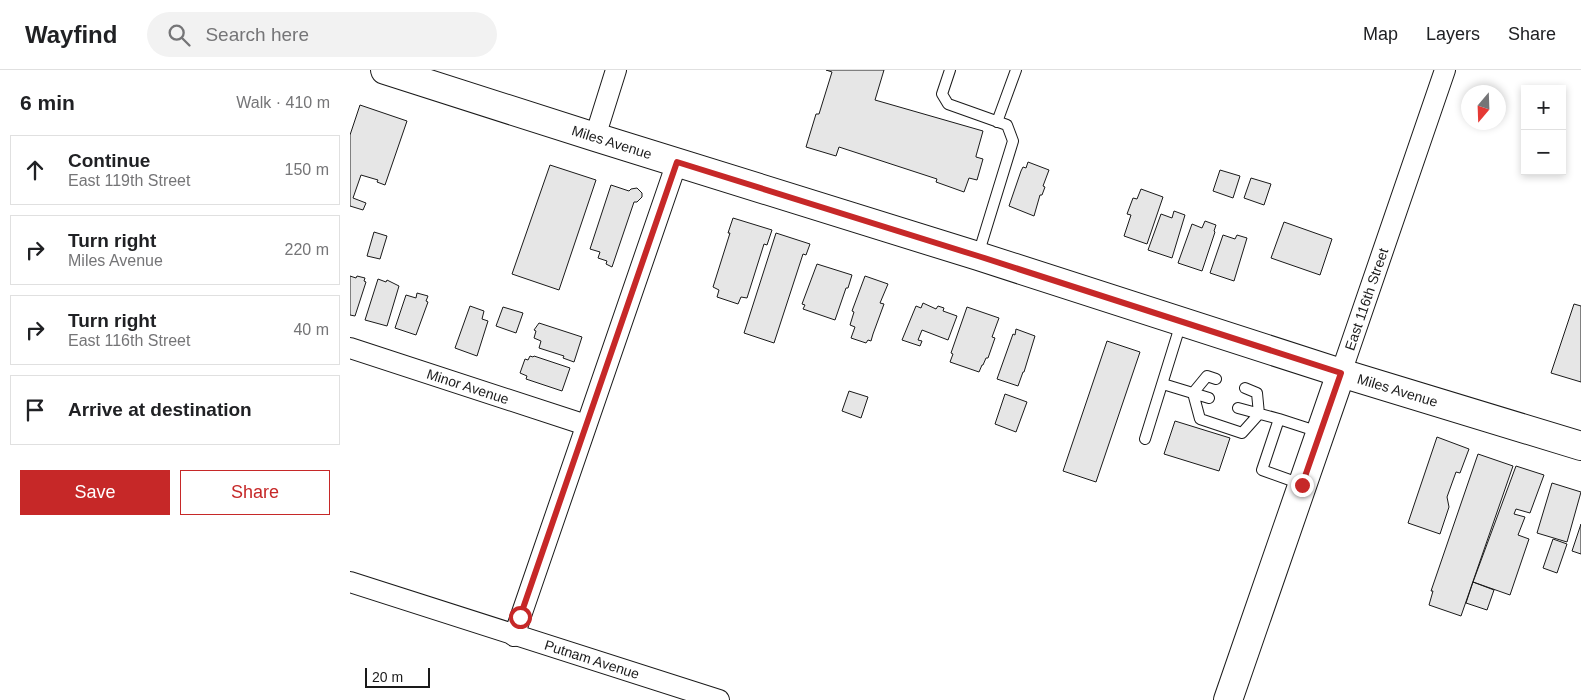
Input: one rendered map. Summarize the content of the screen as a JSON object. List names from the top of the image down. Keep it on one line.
{"streets":{"main road":["Miles Avenue","East 116th Street"],"street":["Minor Avenue","Putnam Avenue"]},"crossings":[["Miles Avenue","East 116th Street"]],"scale_bar":"20 m","north":"bottom","page":{"header":"Wayfind","search":"Search here","nav":["Map","Layers","Share"],"heading":["6 min","Walk · 410 m"],"map_buttons":["+","−"],"list":[["Continue","East 119th Street","150 m"],["Turn right","Miles Avenue","220 m"],["Turn right","East 116th Street","40 m"],"Arrive at destination"],"buttons":["Save","Share"],"scale":"20 m"}}
